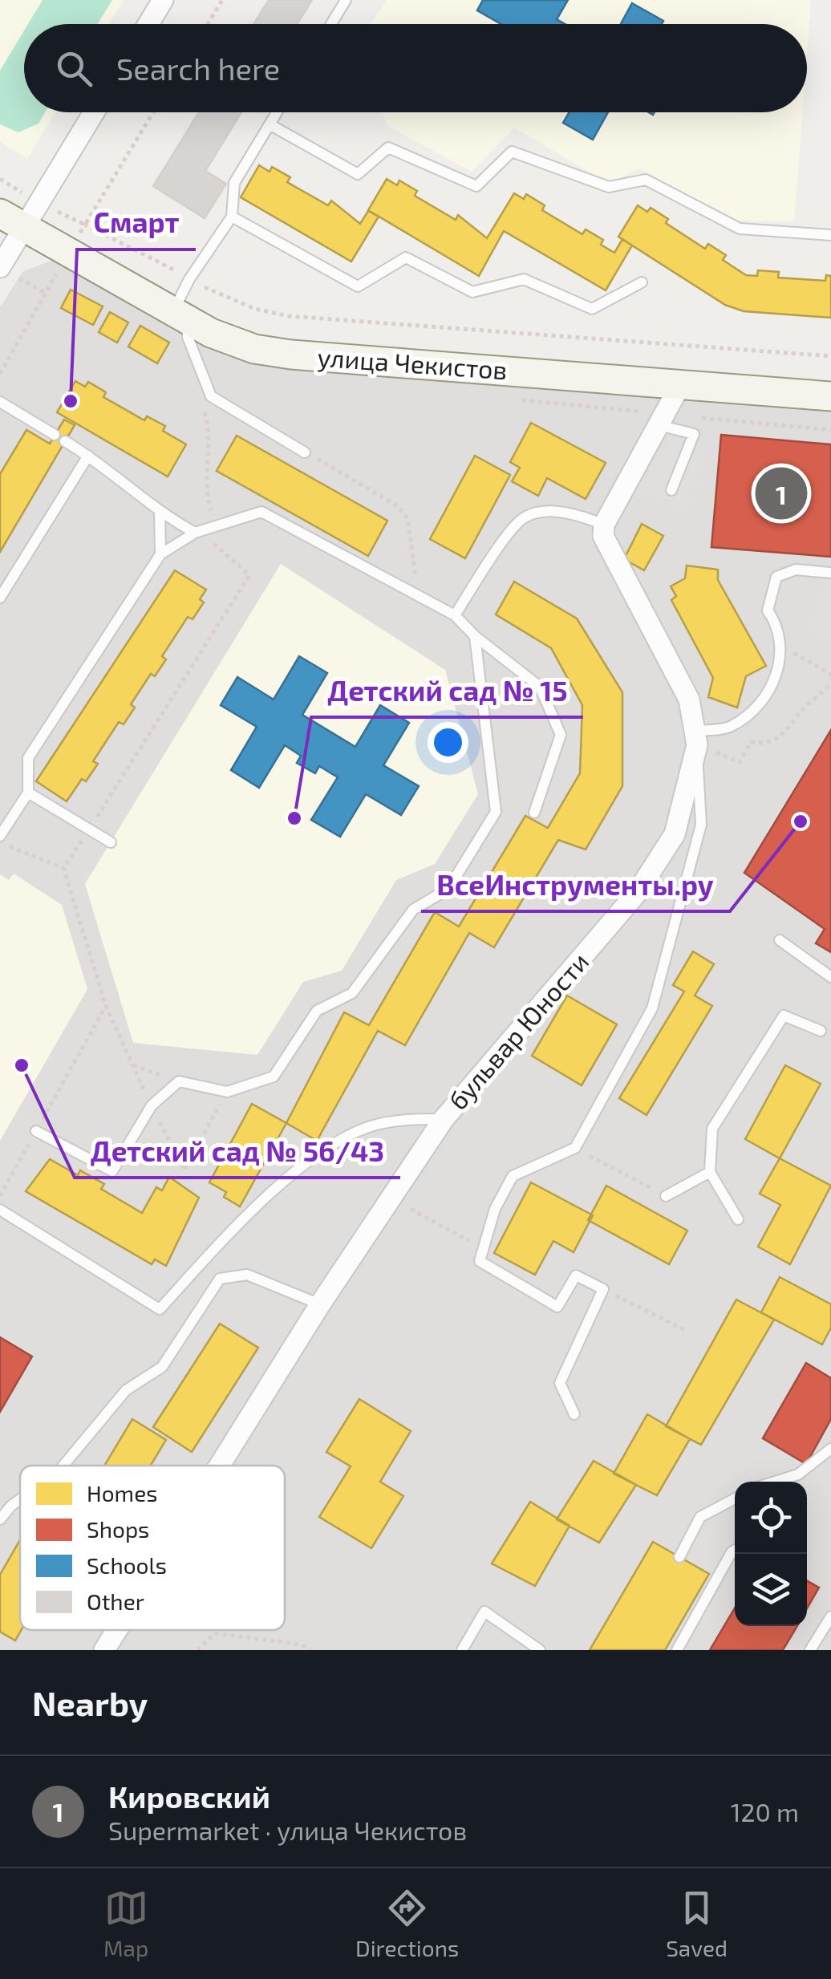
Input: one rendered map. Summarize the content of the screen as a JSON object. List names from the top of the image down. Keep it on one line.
{"streets":{"street":["улица Чекистов","бульвар Юности"]},"places":["Смарт","Детский сад № 15","ВсеИнструменты.ру","Детский сад № 56/43"],"legend":["Homes","Shops","Schools","Other"],"page":{"search":"Search here","pins":"1","heading":"Nearby","list":[{"mark":"1","name":"Кировский","note":"Supermarket · улица Чекистов","value":"120 m"}],"nav":["Map","Directions","Saved"]}}
